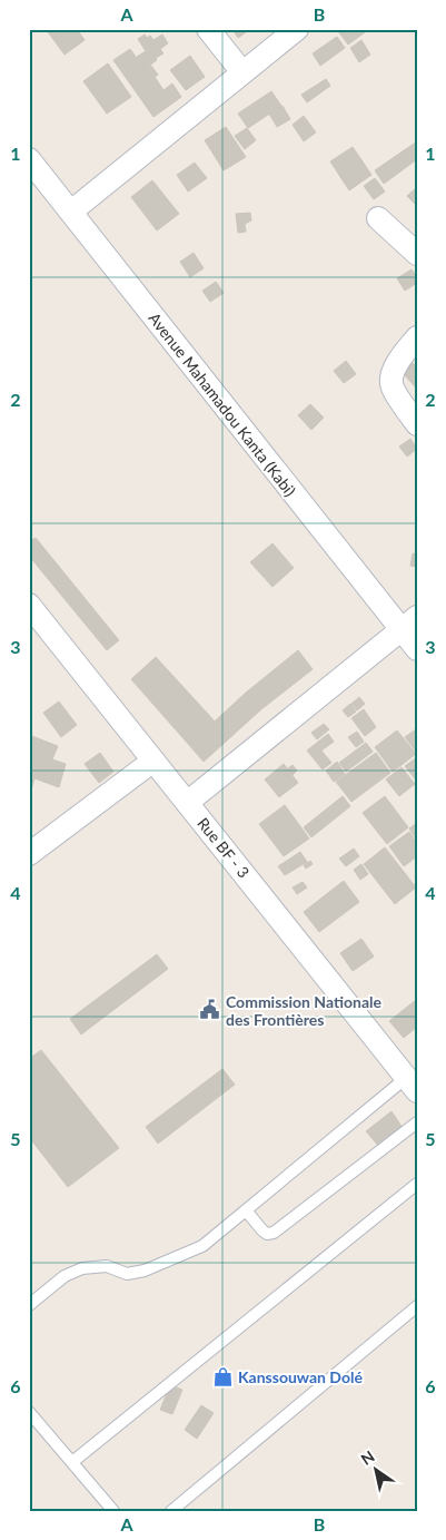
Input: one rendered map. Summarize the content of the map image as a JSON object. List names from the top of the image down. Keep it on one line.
{"streets":{"street":["Avenue Mahamadou Kanta (Kabi)","Rue BF - 3"]},"places":{"public building":["Commission Nationale des Frontières"],"shop":["Kanssouwan Dolé"]},"north":"top left","grid":{"columns":["A","B"],"rows":["1","2","3","4","5","6"]}}
